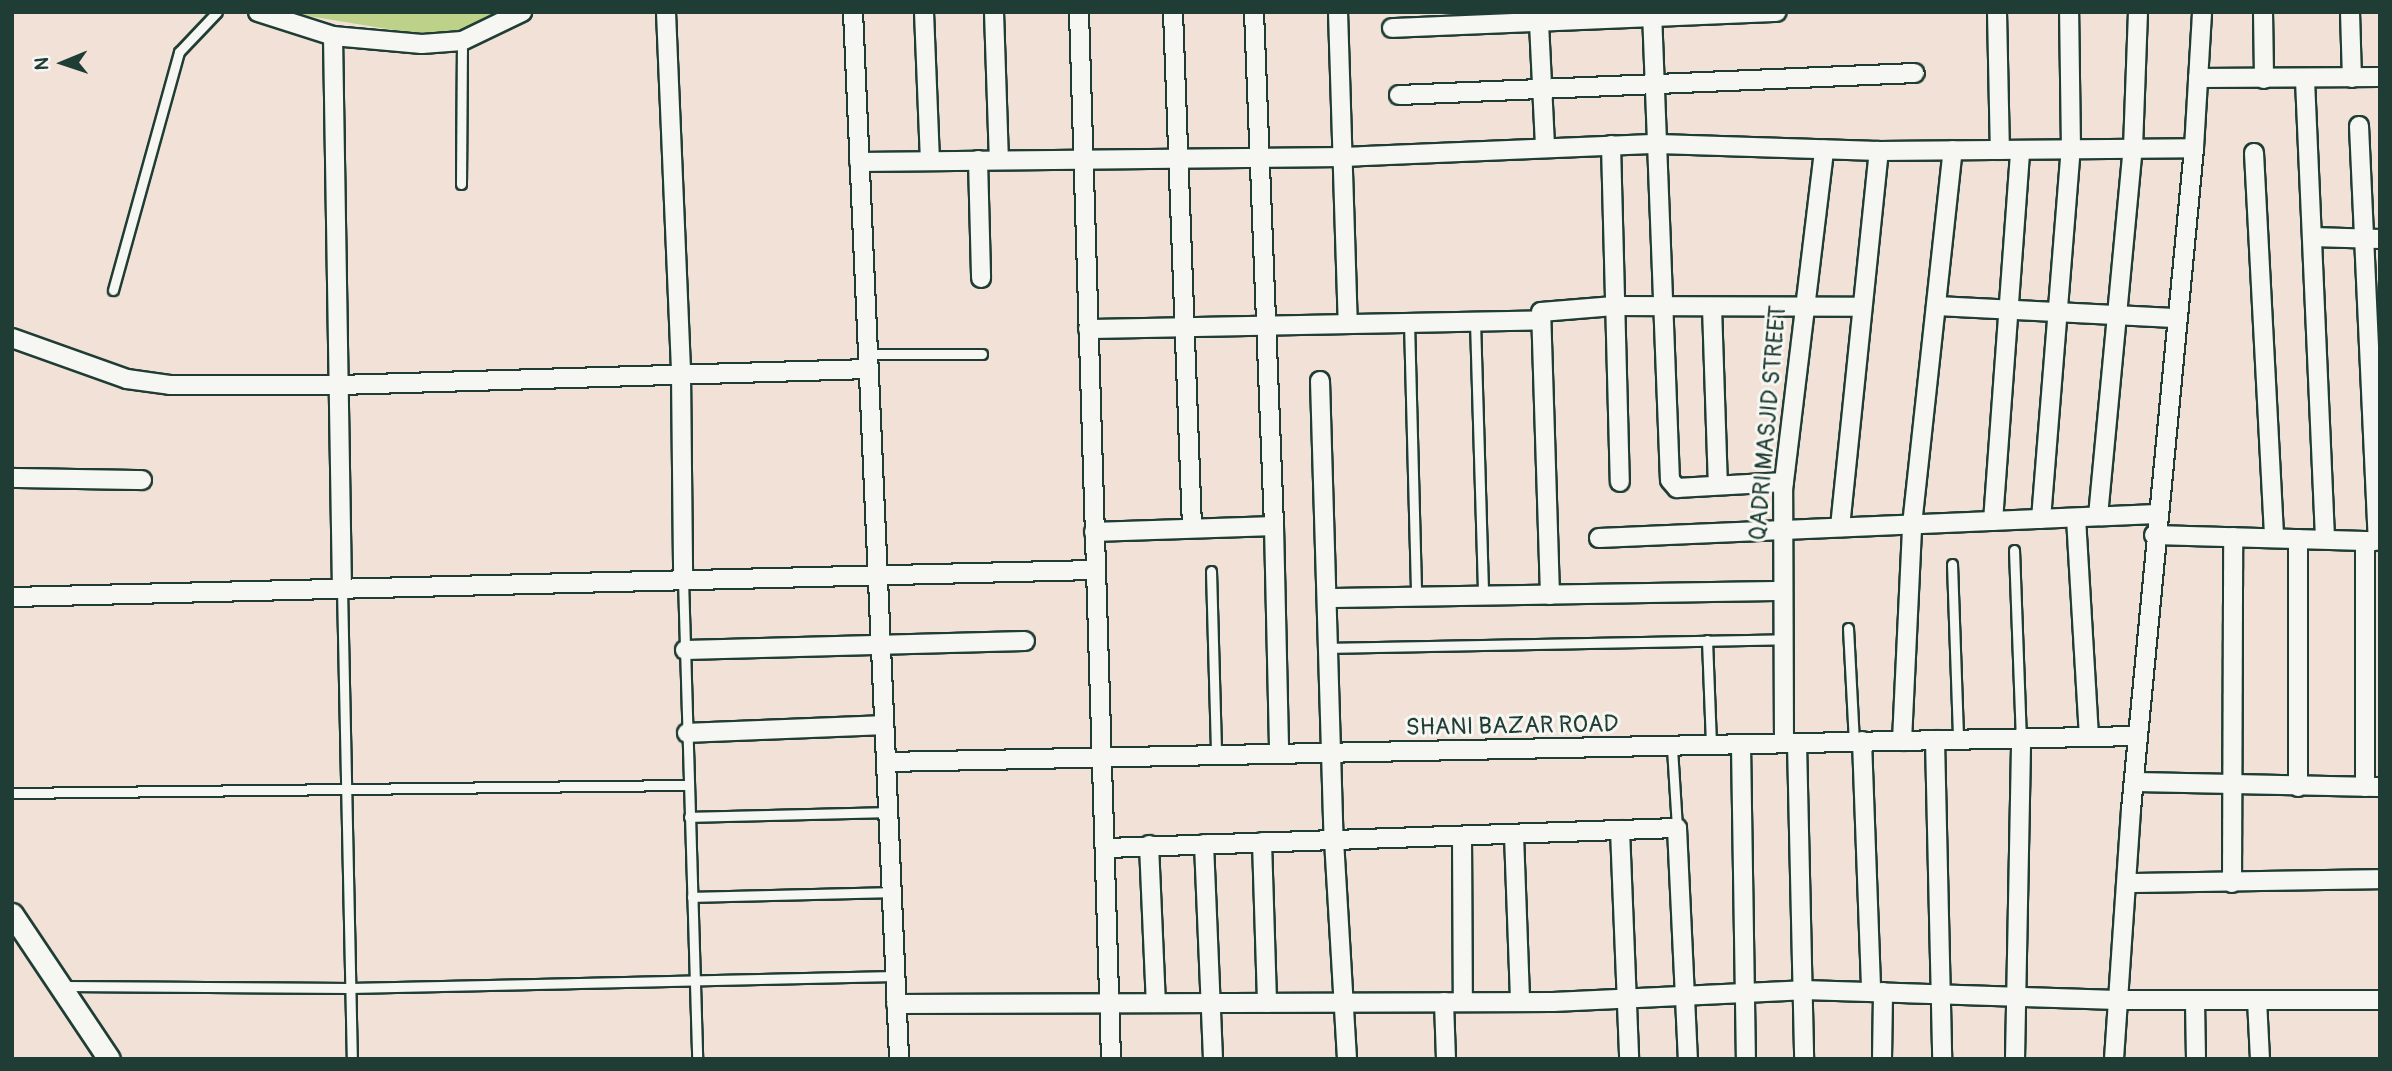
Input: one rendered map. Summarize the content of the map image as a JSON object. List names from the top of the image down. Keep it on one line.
{"streets":{"street":["QADRI MASJID STREET","SHANI BAZAR ROAD"]},"crossings":[["QADRI MASJID STREET","SHANI BAZAR ROAD"]],"north":"left"}
